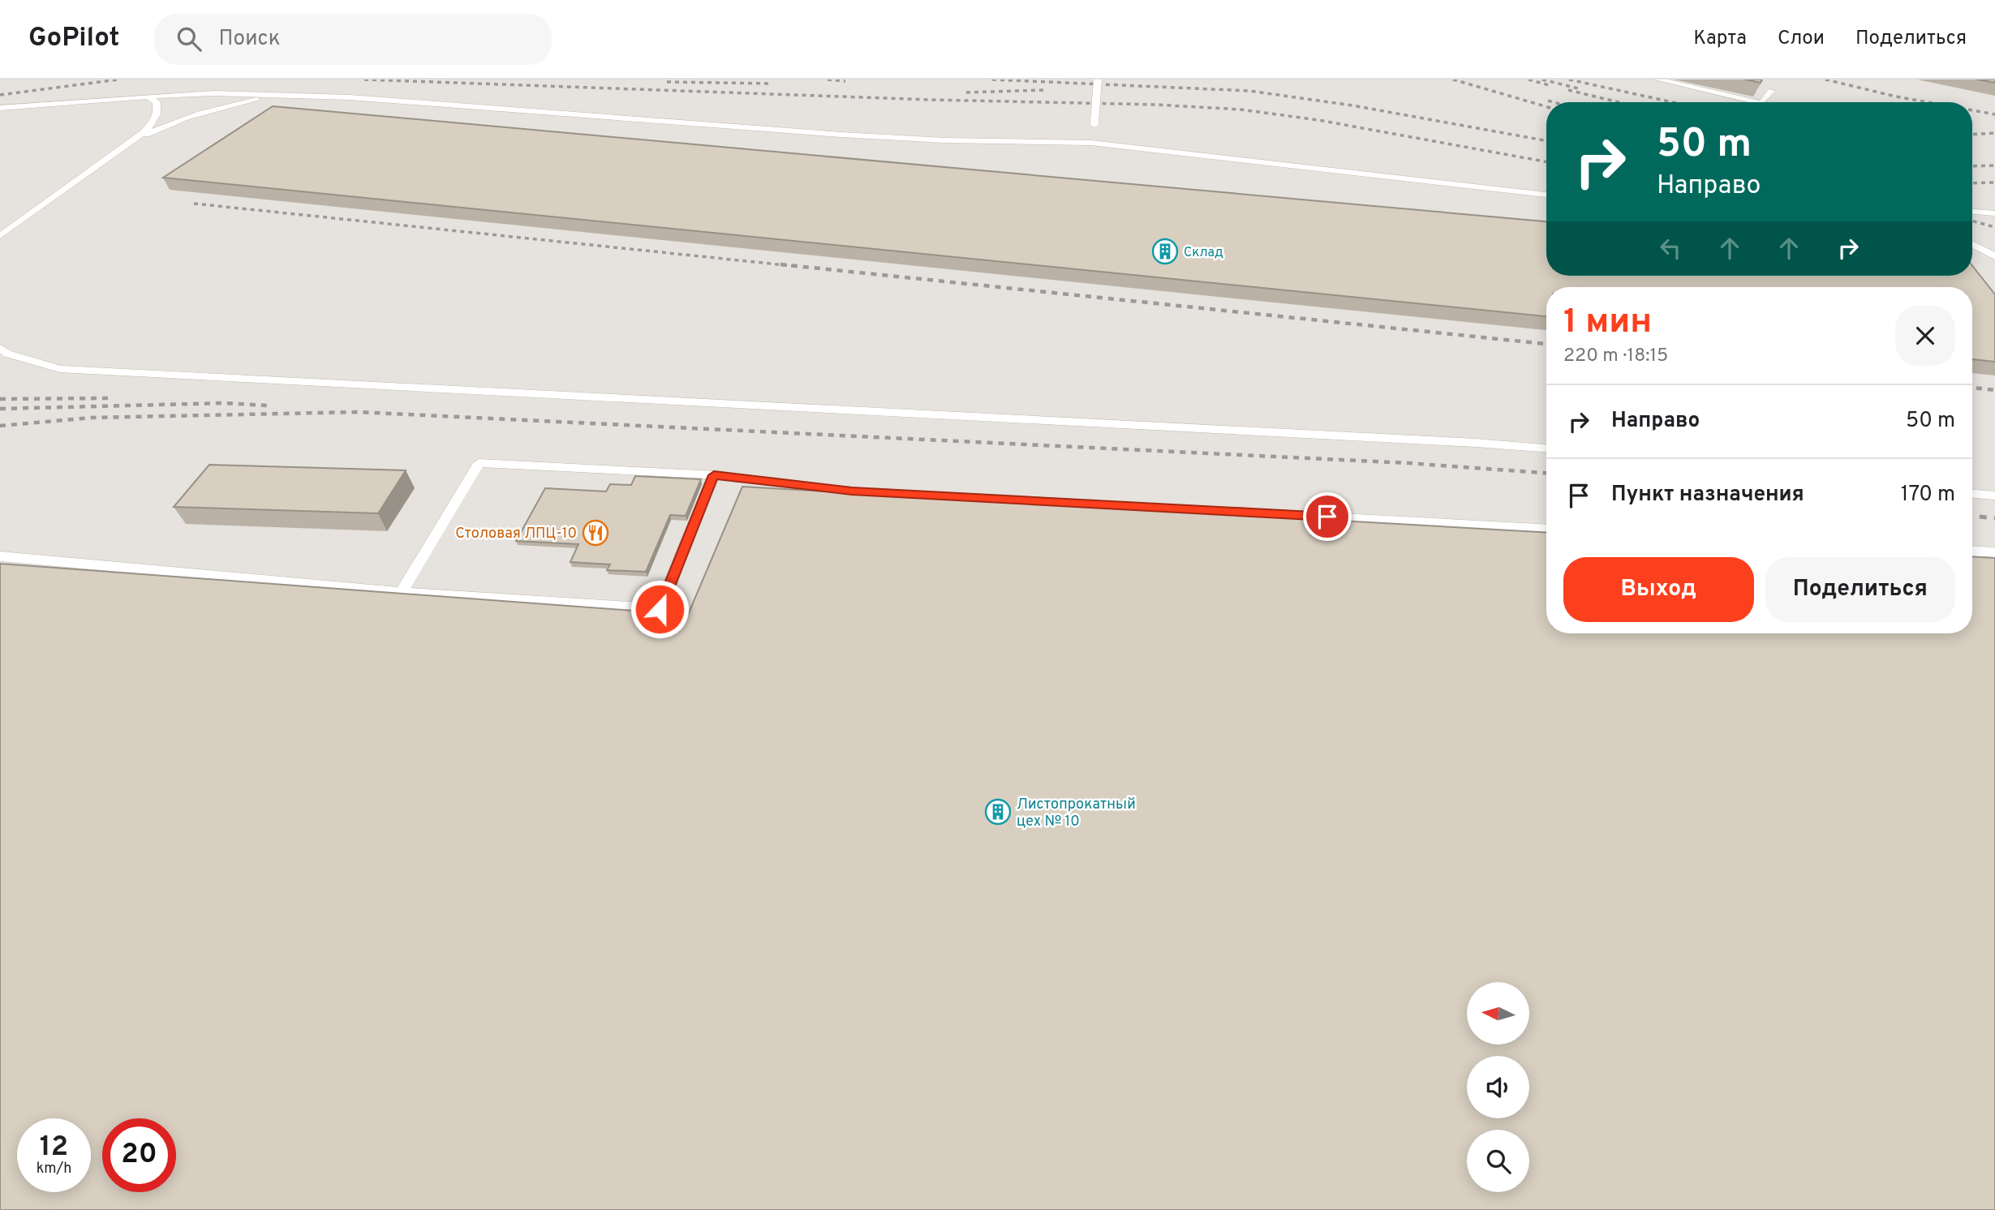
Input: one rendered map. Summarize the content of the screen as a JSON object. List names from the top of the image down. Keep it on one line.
{"places":{"building":["Склад","Листопрокатный цех № 10"],"restaurant":["Столовая ЛПЦ-10"]},"north":"left","page":{"header":"GoPilot","search":"Поиск","nav":["Карта","Слои","Поделиться"],"turn":["50 m","Направо"],"heading":["1 мин","220 m · 18:15"],"list":[{"name":"Направо","value":"50 m"},{"name":"Пункт назначения","value":"170 m"}],"buttons":["Выход","Поделиться"],"speed":"12 km/h","limit":"20"}}
